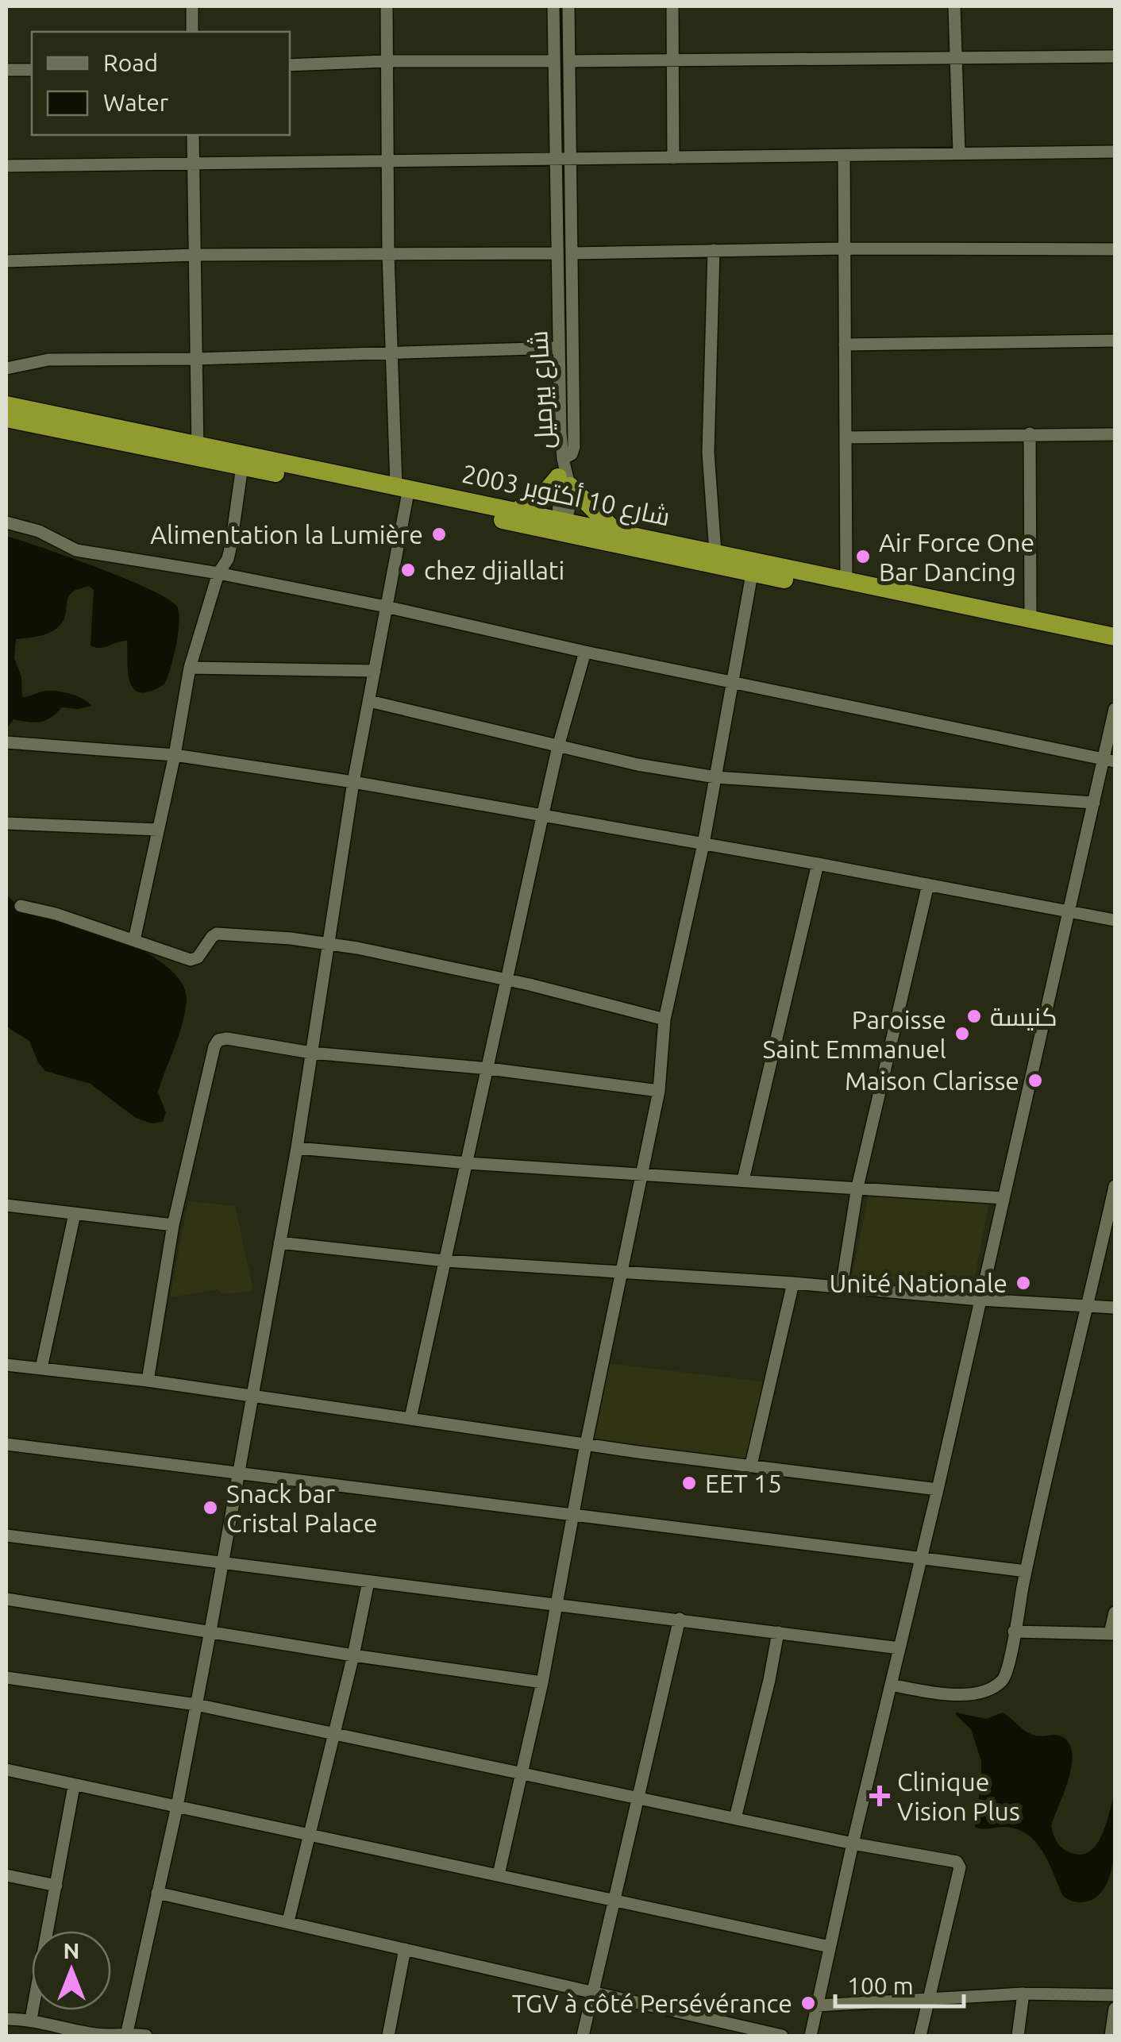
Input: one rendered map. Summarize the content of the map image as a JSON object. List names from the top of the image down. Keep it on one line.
{"streets":{"highway":["شارع 10 أكتوبر 2003"],"street":["شارع بيرميل"]},"places":{"other":["Alimentation la Lumière","Air Force One Bar Dancing","chez djiallati","كنيسة","Paroisse Saint Emmanuel","Maison Clarisse","Unité Nationale","EET 15","Snack bar Cristal Palace","TGV à côté Persévérance"],"health":["Clinique Vision Plus"]},"legend":["Road","Water"],"scale_bar":"100 m","north":"top"}
